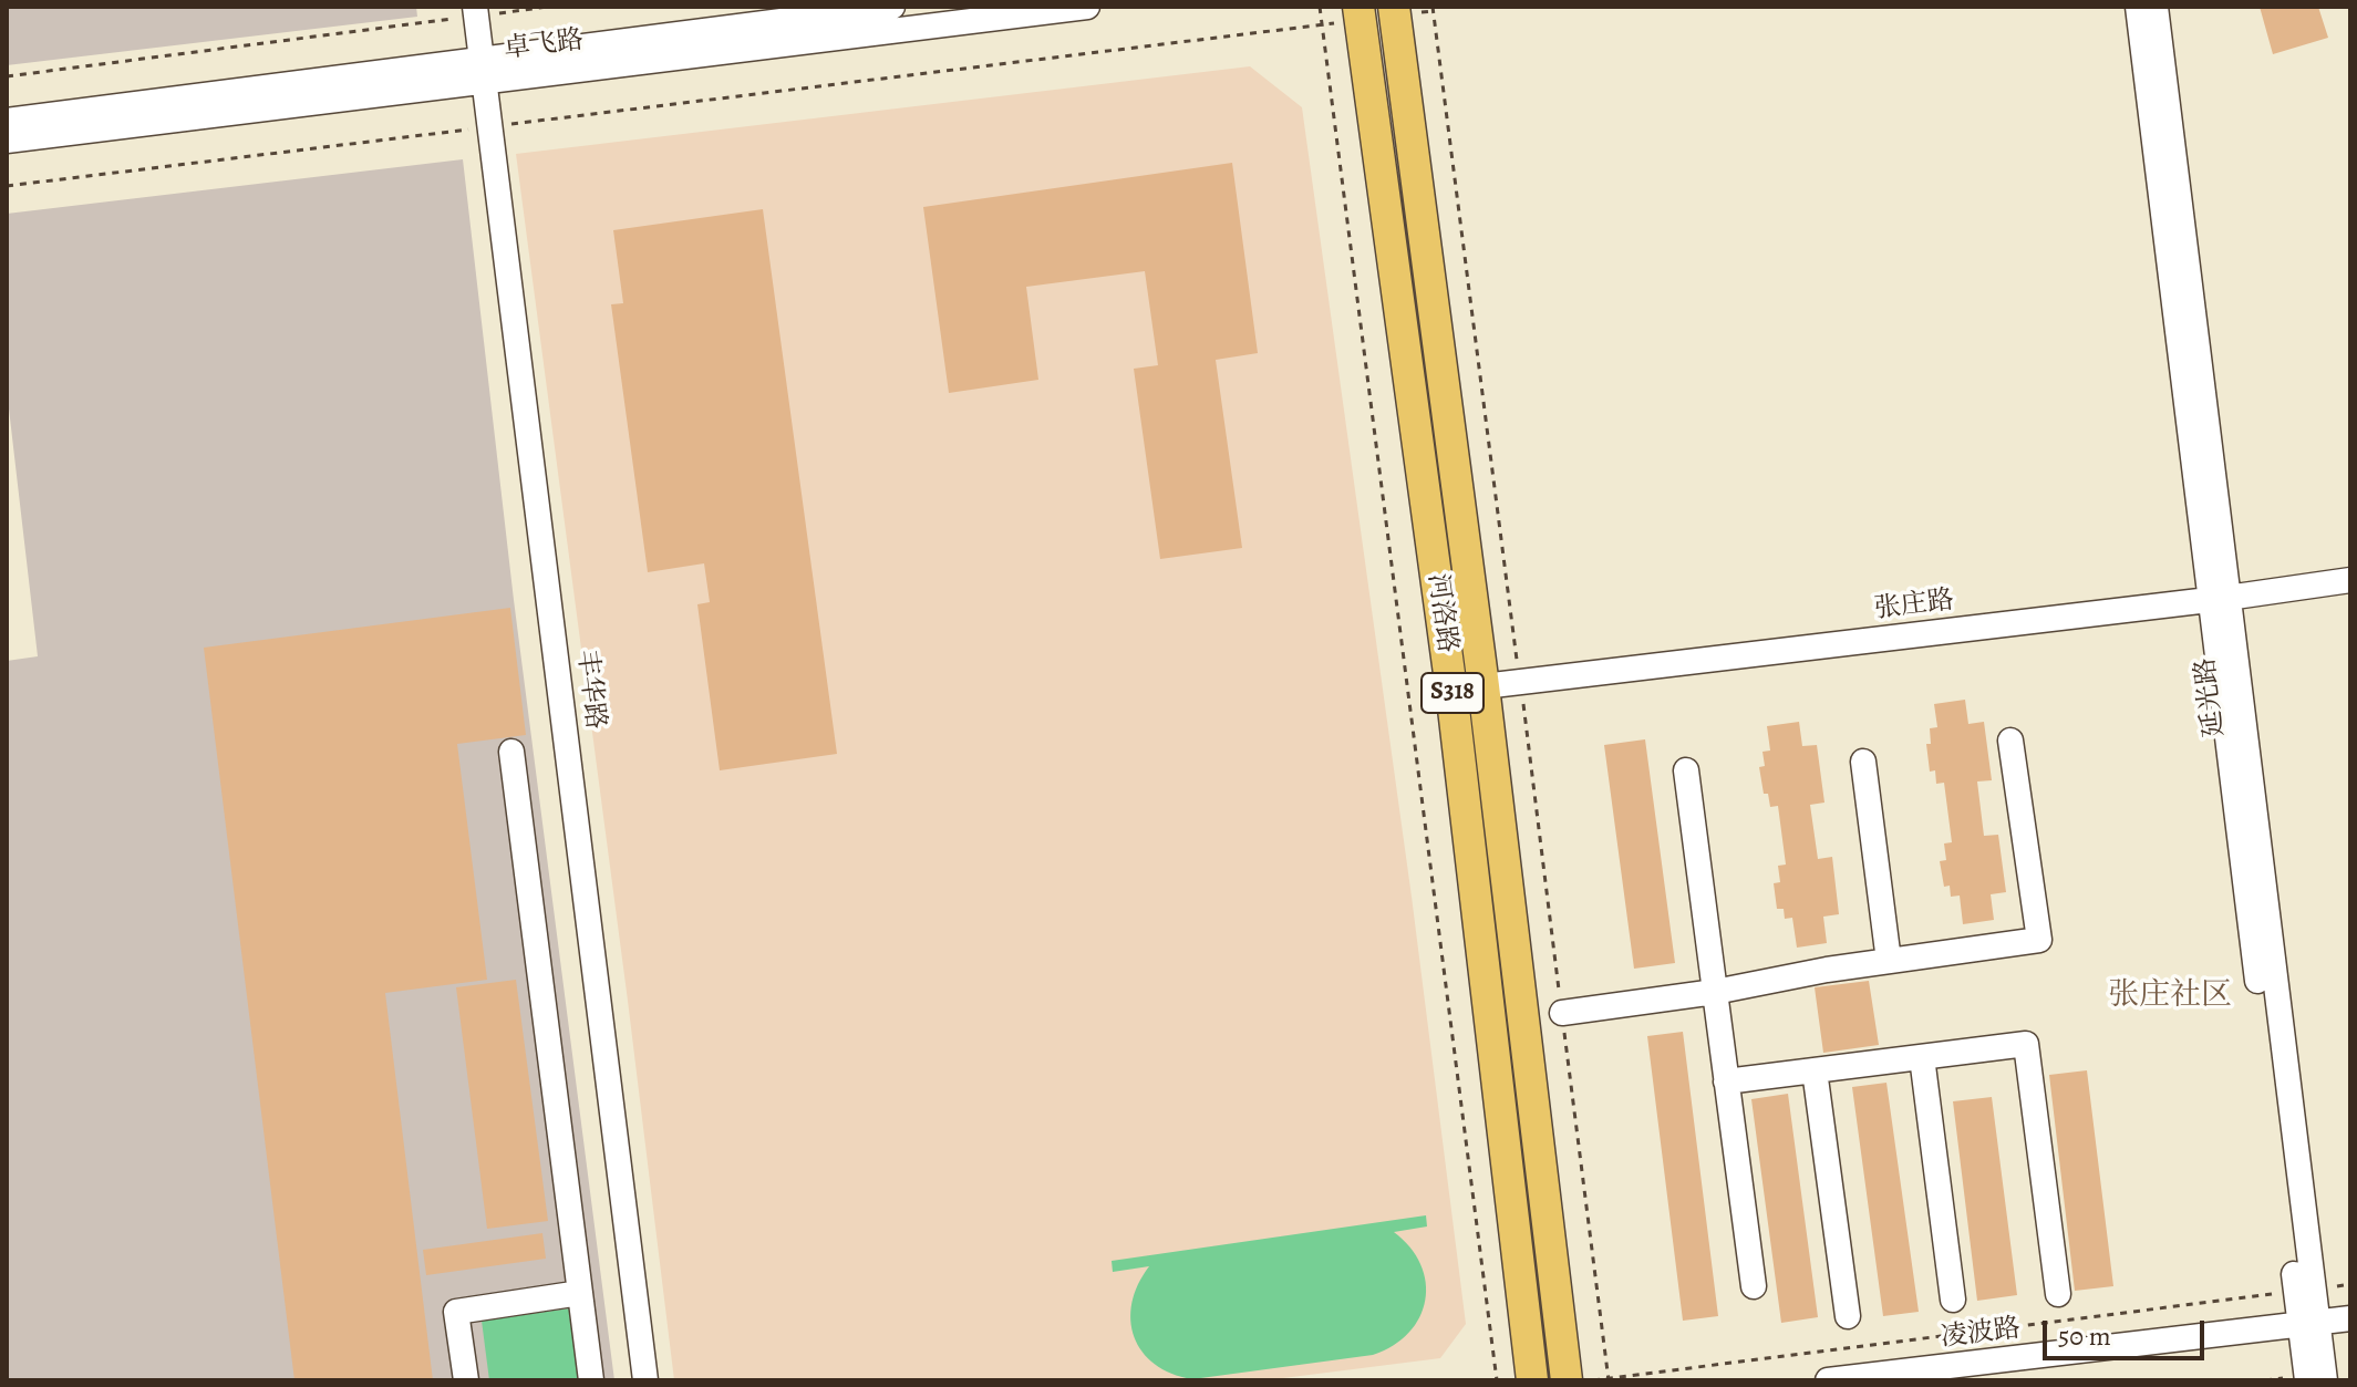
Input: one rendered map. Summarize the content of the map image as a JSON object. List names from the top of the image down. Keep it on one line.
{"streets":{"main road":["河洛路","S318"],"street":["卓飞路","张庄路","丰华路","延光路","凌波路"]},"crossings":[["卓飞路","丰华路"],["张庄路","河洛路"],["张庄路","延光路"],["延光路","凌波路"]],"districts":["张庄社区"],"scale_bar":"50 m"}
